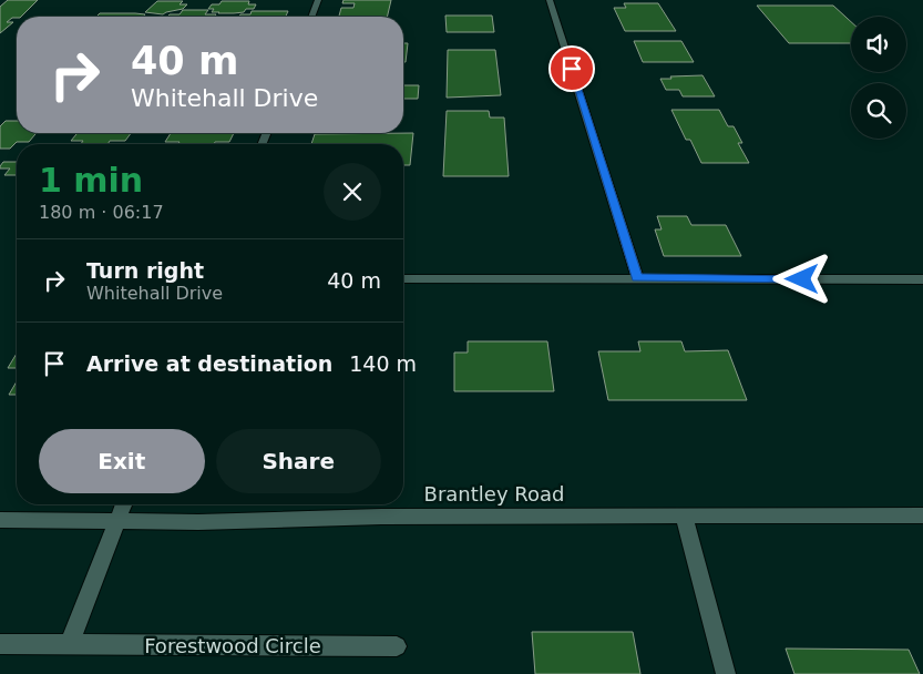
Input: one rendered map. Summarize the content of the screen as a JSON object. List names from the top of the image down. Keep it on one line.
{"streets":{"street":["Brantley Road","Forestwood Circle"]},"page":{"turn":["40 m","Whitehall Drive"],"heading":["1 min","180 m · 06:17"],"list":[{"name":"Turn right","note":"Whitehall Drive","value":"40 m"},{"name":"Arrive at destination","value":"140 m"}],"buttons":["Exit","Share"]}}
